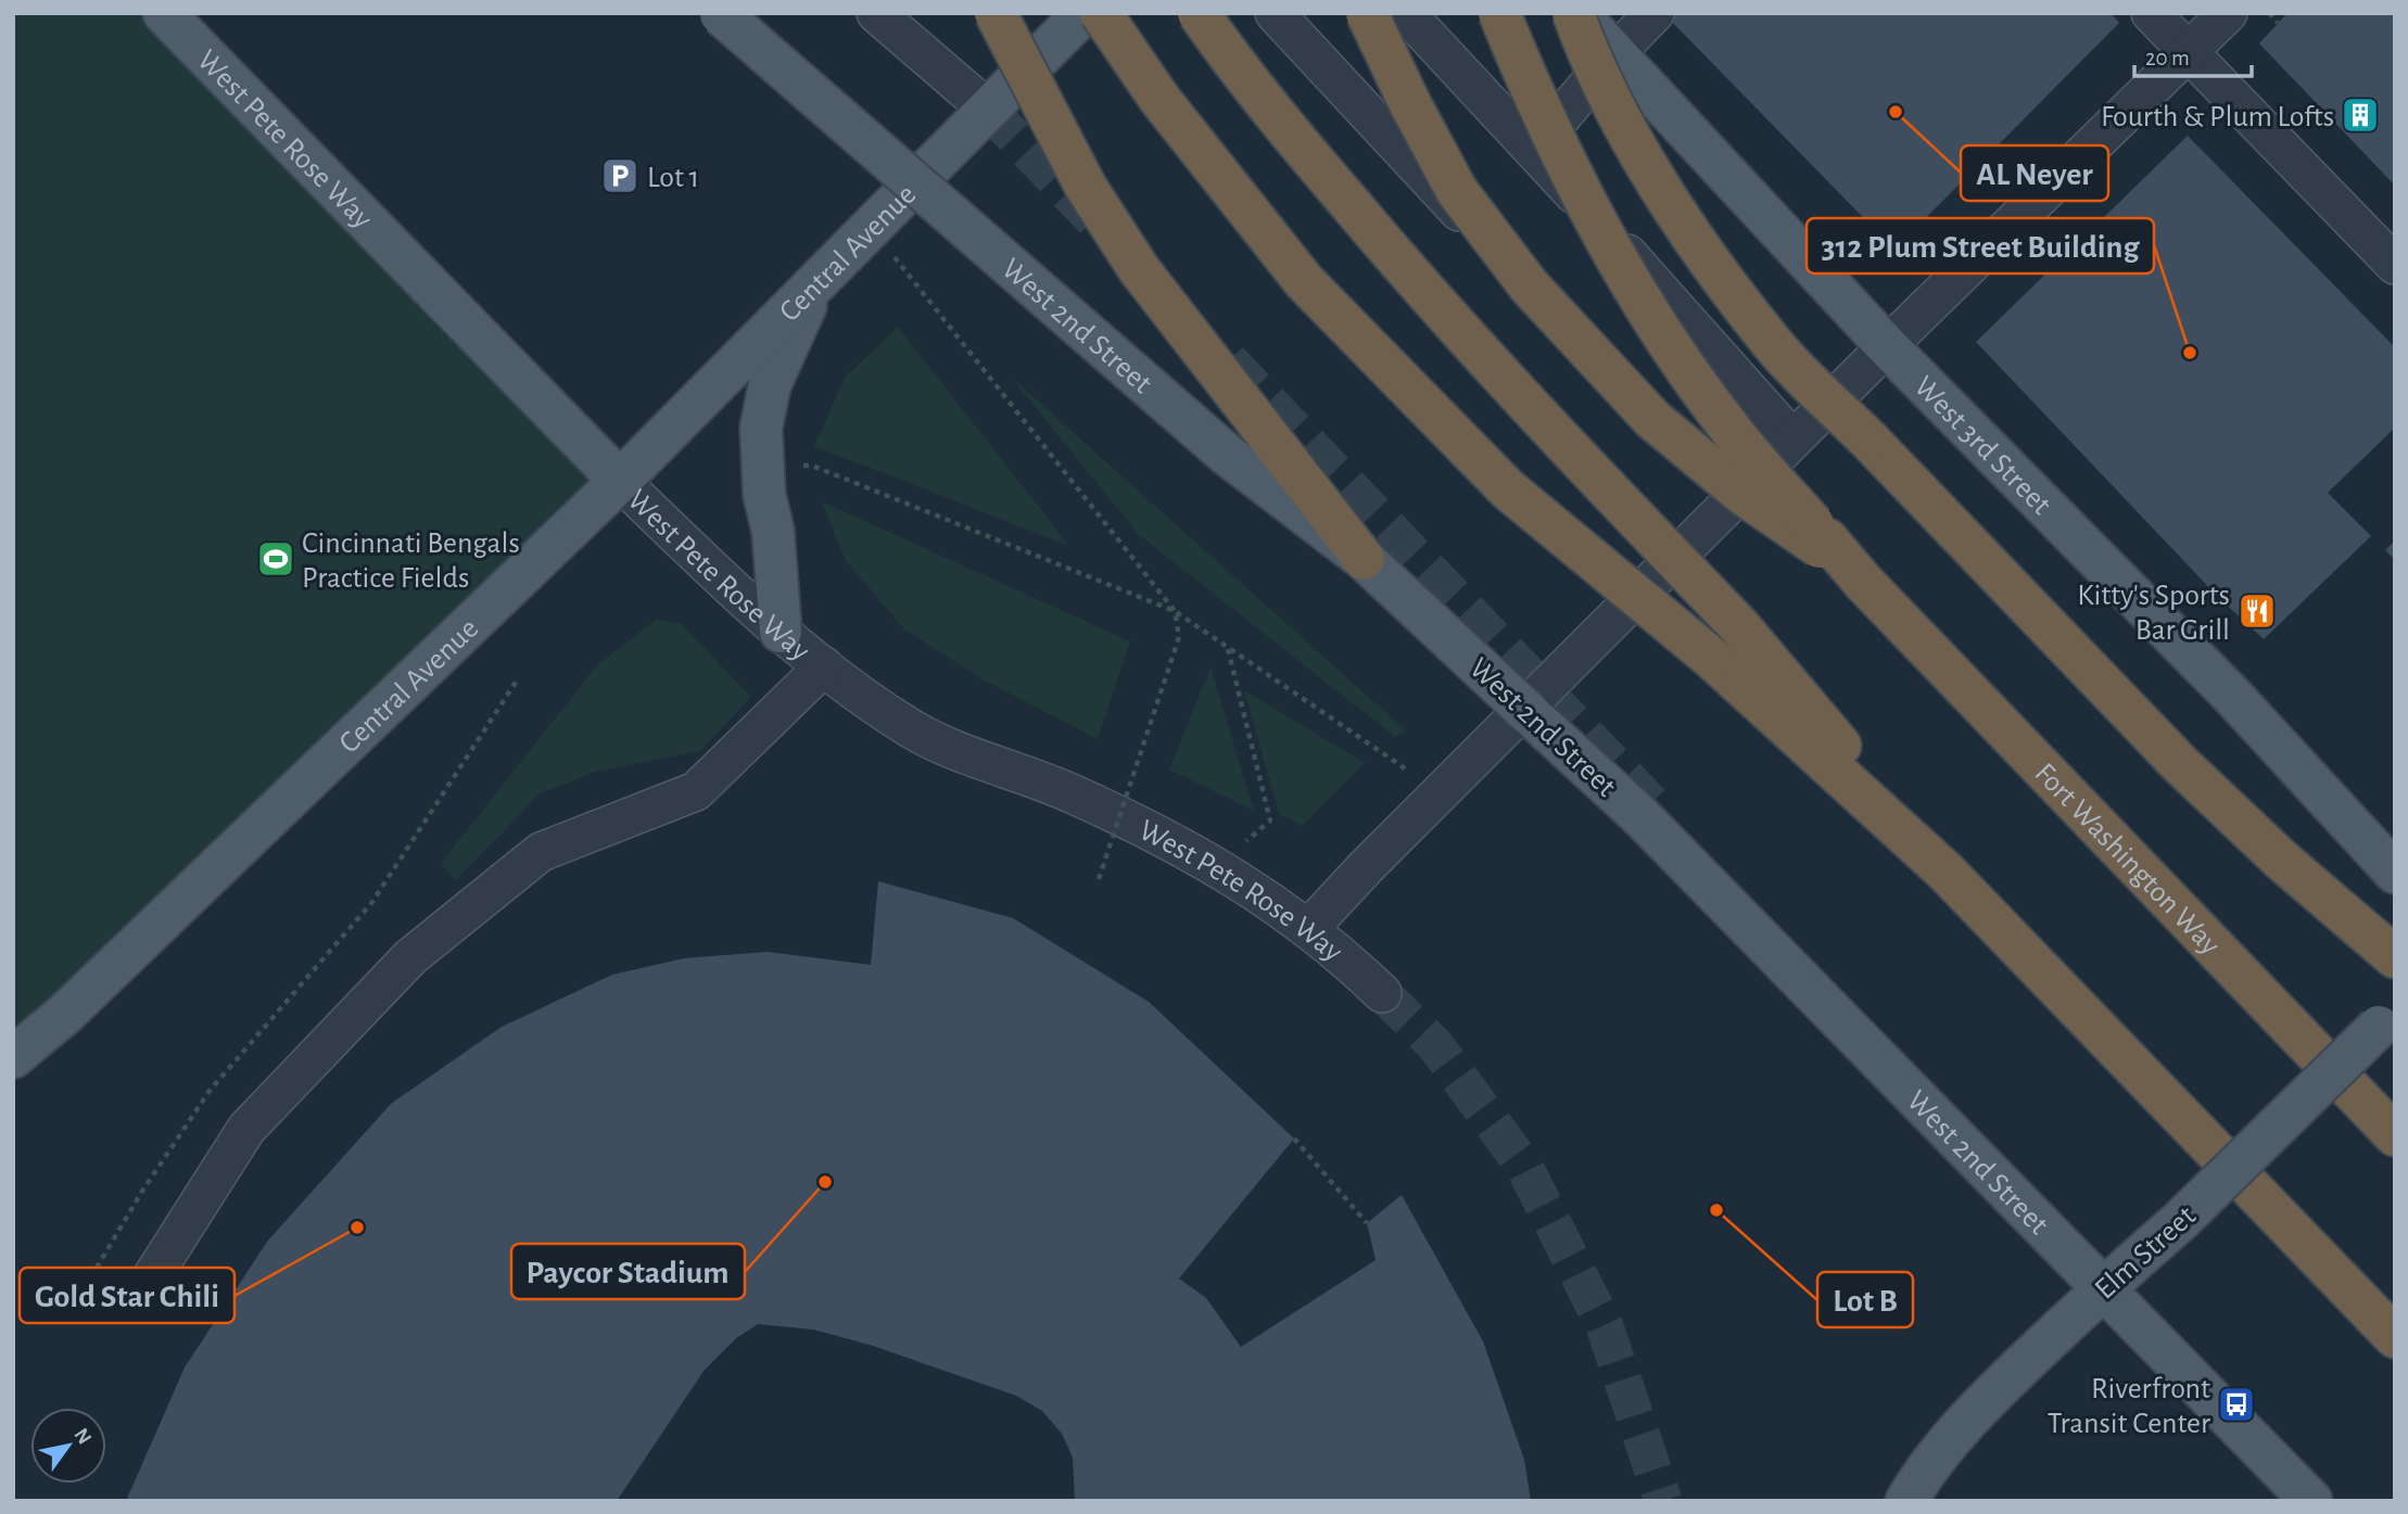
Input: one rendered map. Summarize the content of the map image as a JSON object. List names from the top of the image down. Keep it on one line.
{"streets":{"highway":["Fort Washington Way"],"main road":["West Pete Rose Way","Central Avenue","West 2nd Street","West 3rd Street","Elm Street"]},"crossings":[["West Pete Rose Way","Central Avenue"],["West 2nd Street","Elm Street"]],"places":{"other":["AL Neyer","312 Plum Street Building","Paycor Stadium","Lot B","Gold Star Chili"],"building":["Fourth & Plum Lofts"],"parking":["Lot 1"],"sports":["Cincinnati Bengals Practice Fields"],"restaurant":["Kitty's Sports Bar Grill"],"bus stop":["Riverfront Transit Center"]},"scale_bar":"20 m","north":"top right"}
